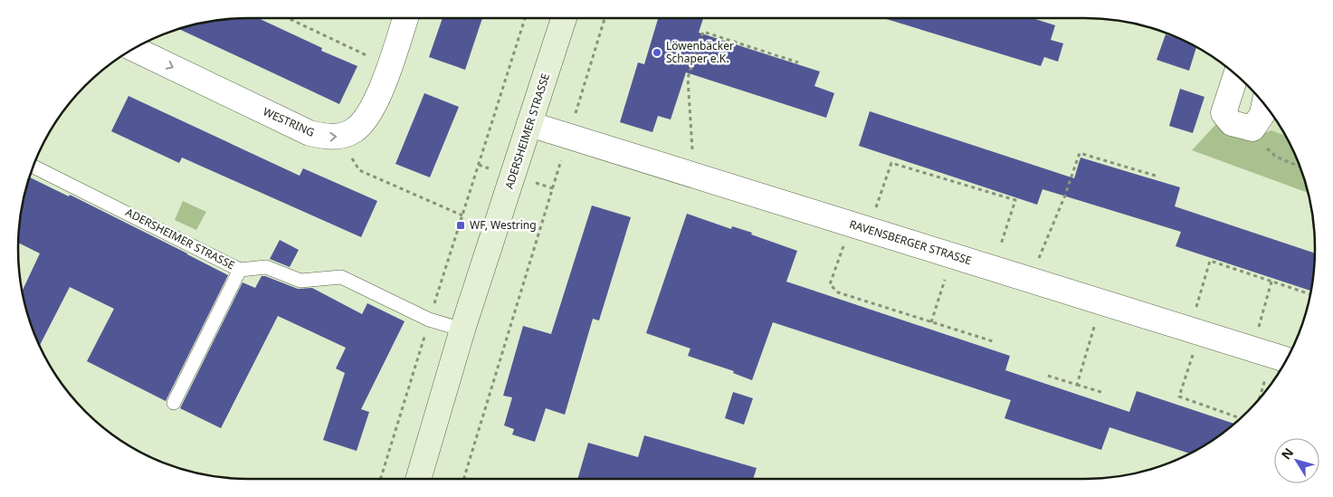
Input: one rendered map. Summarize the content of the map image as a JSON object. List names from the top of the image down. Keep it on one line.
{"streets":{"main road":["ADERSHEIMER STRASSE"],"street":["WESTRING","RAVENSBERGER STRASSE"]},"crossings":[["ADERSHEIMER STRASSE","RAVENSBERGER STRASSE"]],"one_way":["WESTRING"],"places":{"other":["Löwenbäcker Schaper e.K."],"transit":["WF, Westring"]},"north":"top left"}
